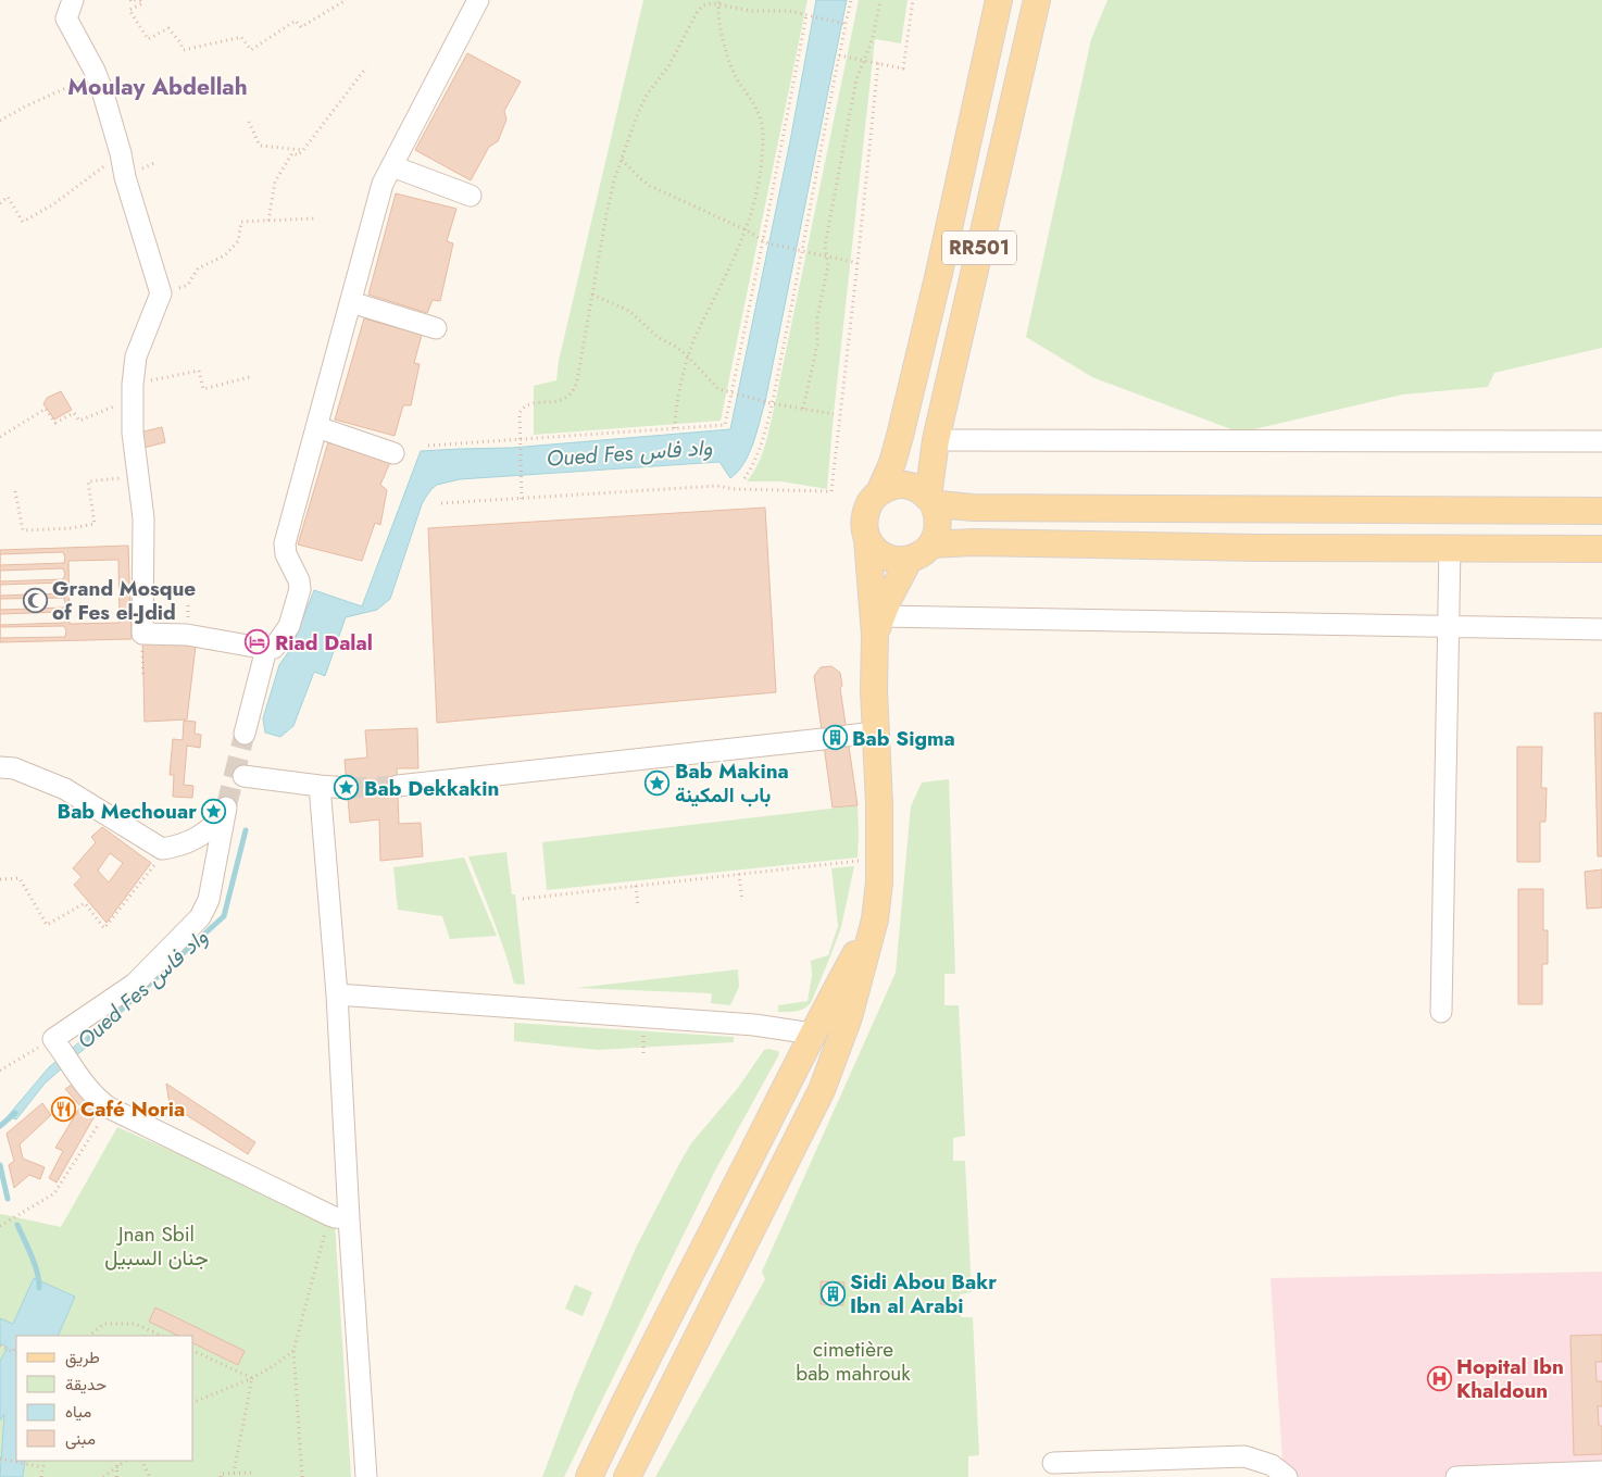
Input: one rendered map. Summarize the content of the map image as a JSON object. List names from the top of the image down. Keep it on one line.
{"streets":{"main road":["RR501"]},"districts":["Moulay Abdellah"],"water":["Oued Fes واد فاس"],"parks":["Jnan Sbil جنان السبيل","cimetière bab mahrouk"],"places":{"mosque":["Grand Mosque of Fes el-Jdid"],"hotel":["Riad Dalal"],"building":["Bab Sigma","Sidi Abou Bakr Ibn al Arabi"],"place":["Bab Makina باب المكينة","Bab Dekkakin","Bab Mechouar"],"restaurant":["Café Noria"],"hospital":["Hopital Ibn Khaldoun"]},"legend":["طريق","حديقة","مياه","مبنى"]}
